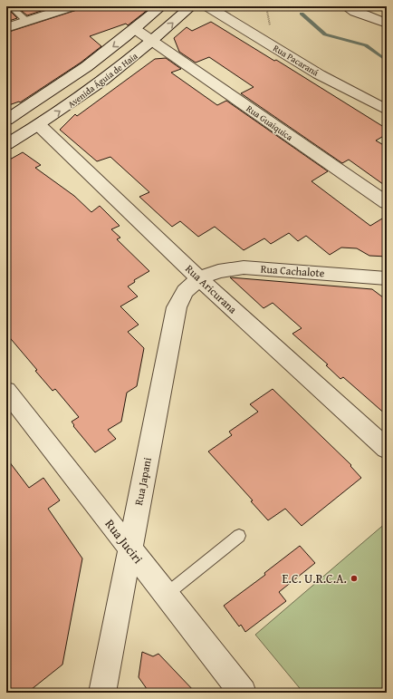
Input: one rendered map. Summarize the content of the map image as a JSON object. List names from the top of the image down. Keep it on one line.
{"streets":{"street":["Rua Pacaraná","Avenida Águia de Haia","Rua Guaiquica","Rua Cachalote","Rua Aricurana","Rua Japani","Rua Juciri"]},"crossings":[["Avenida Águia de Haia","Rua Guaiquica"],["Avenida Águia de Haia","Rua Aricurana"],["Rua Cachalote","Rua Aricurana"],["Rua Cachalote","Rua Japani"],["Rua Aricurana","Rua Japani"],["Rua Japani","Rua Juciri"]],"places":["E.C. U.R.C.A."]}
